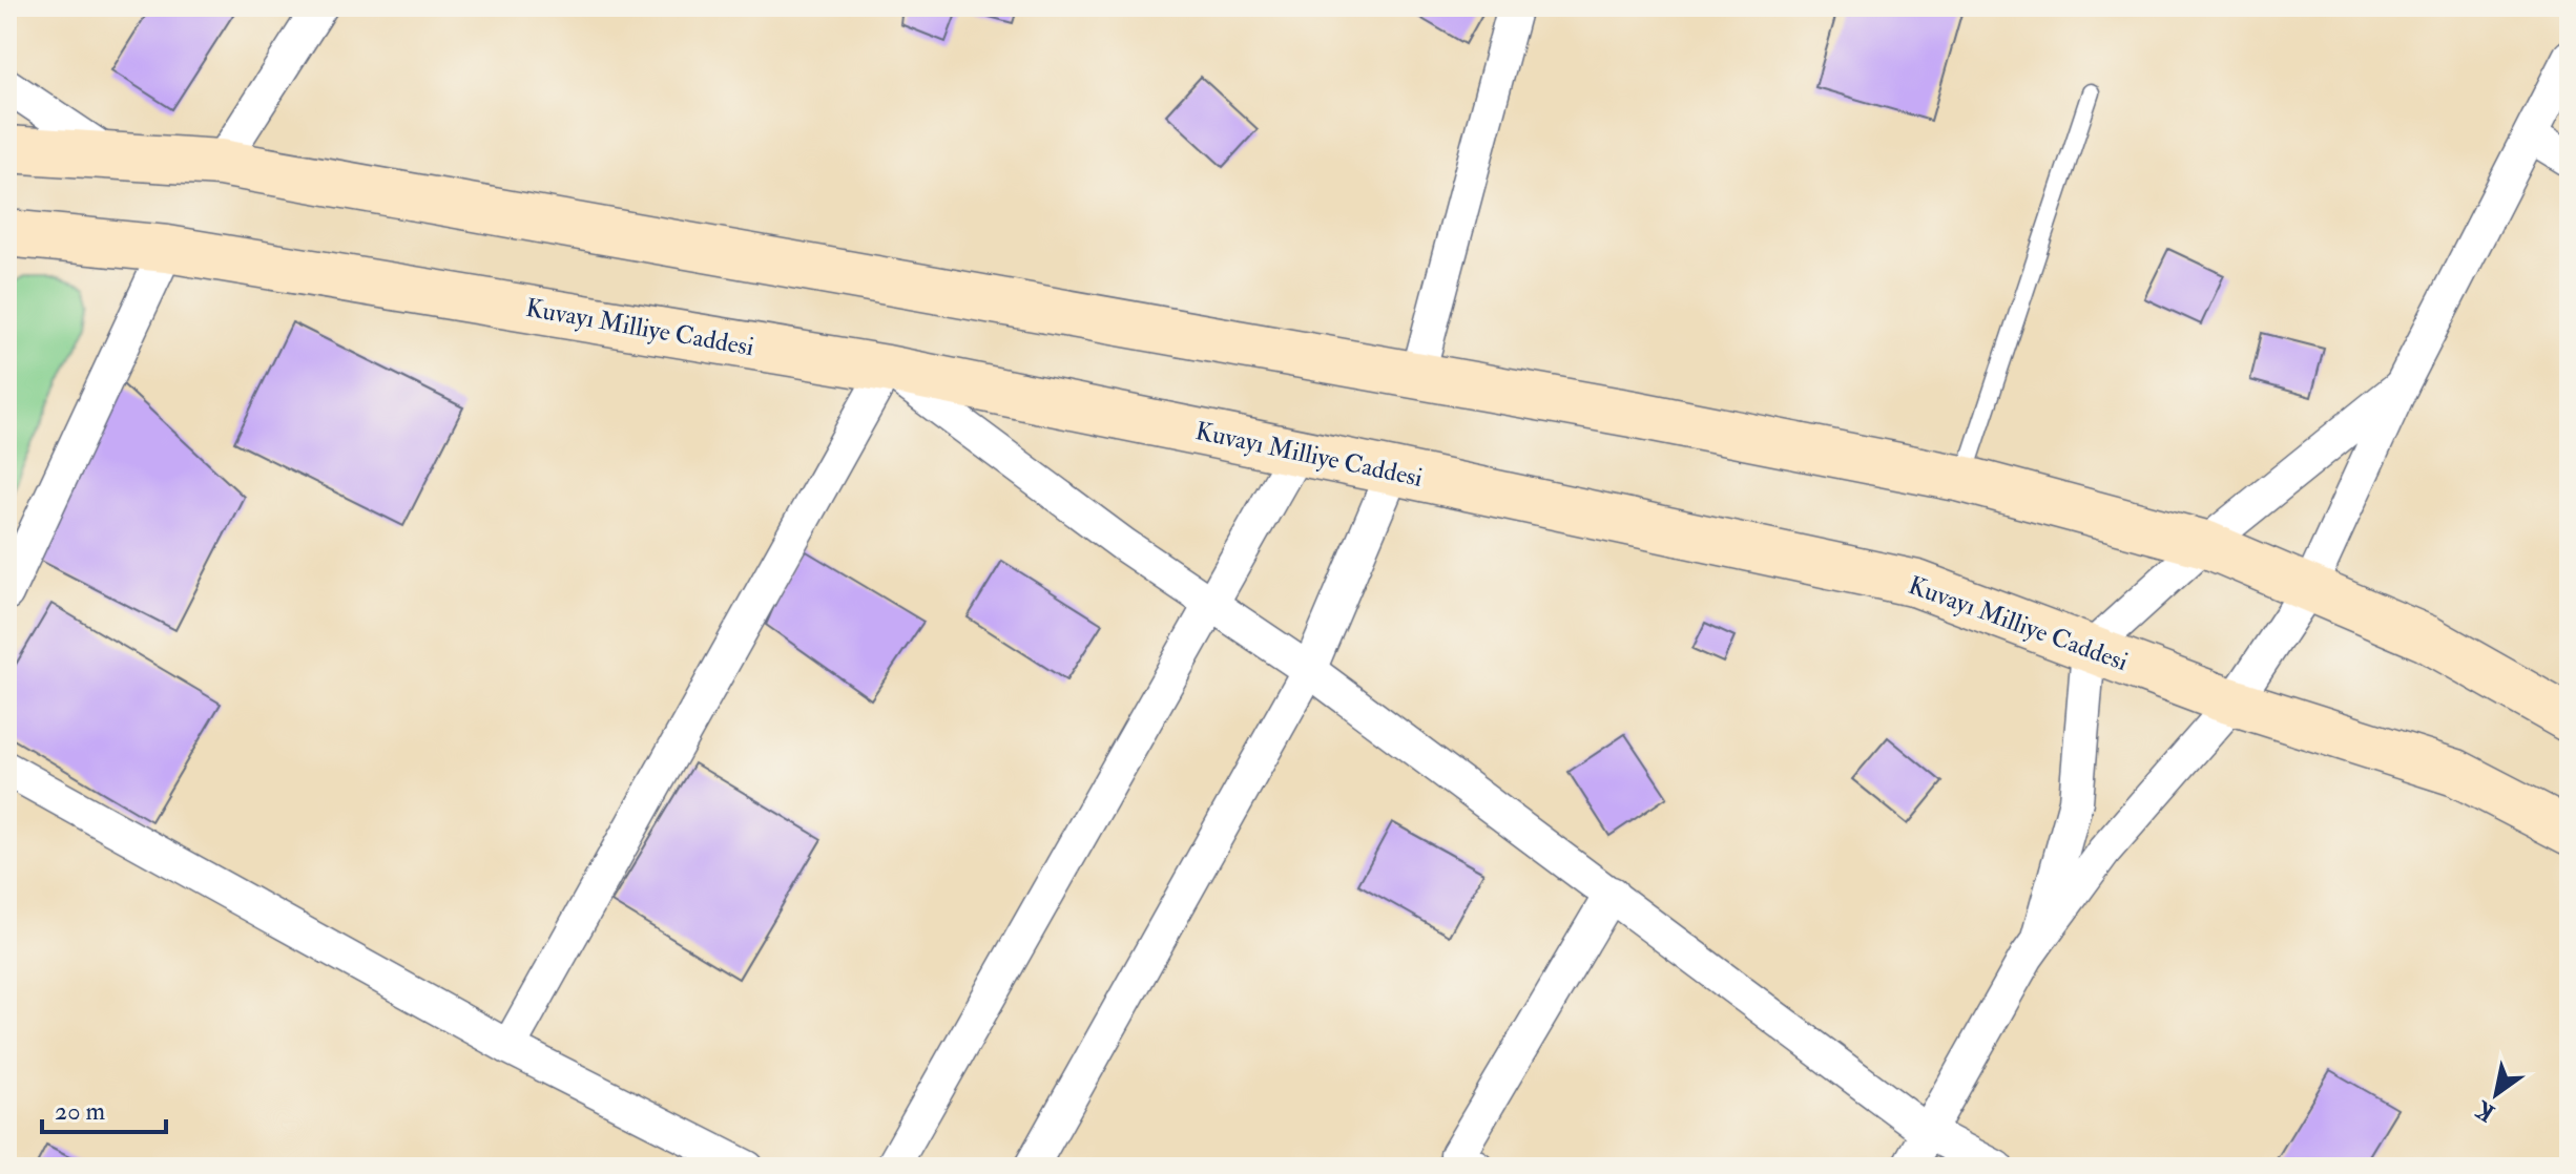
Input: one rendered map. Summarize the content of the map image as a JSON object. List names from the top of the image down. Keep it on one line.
{"streets":{"main road":["Kuvayı Milliye Caddesi"]},"scale_bar":"20 m","north":"bottom left"}
